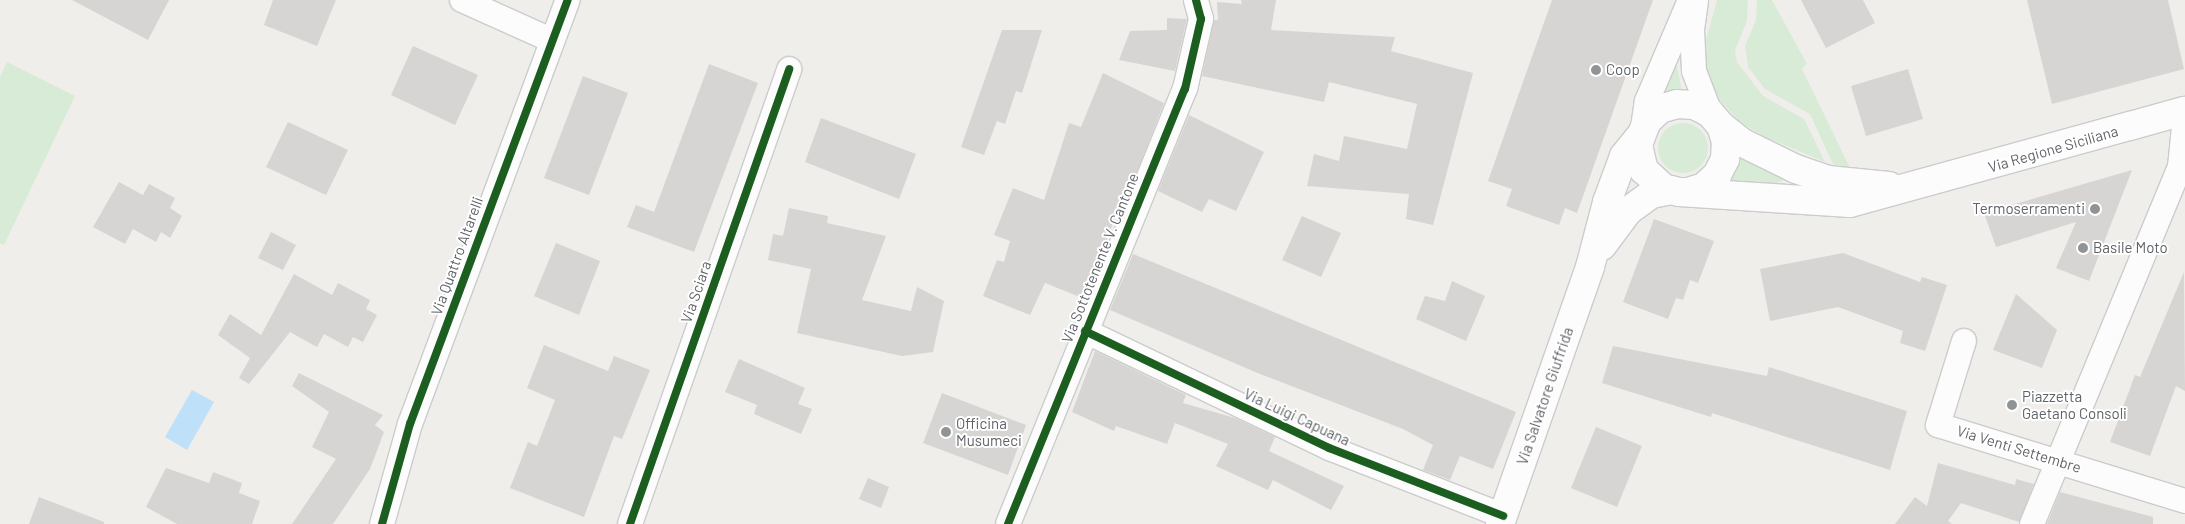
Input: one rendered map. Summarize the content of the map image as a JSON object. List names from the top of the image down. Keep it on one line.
{"streets":{"main road":["Via Regione Siciliana","Via Salvatore Giuffrida"],"street":["Via Quattro Altarelli","Via Sottotenente V. Cantone","Via Sciara","Via Luigi Capuana","Via Venti Settembre"]},"crossings":[["Via Sottotenente V. Cantone","Via Luigi Capuana"],["Via Salvatore Giuffrida","Via Luigi Capuana"]],"places":["Coop","Termoserramenti","Basile Moto","Piazzetta Gaetano Consoli","Officina Musumeci"]}
